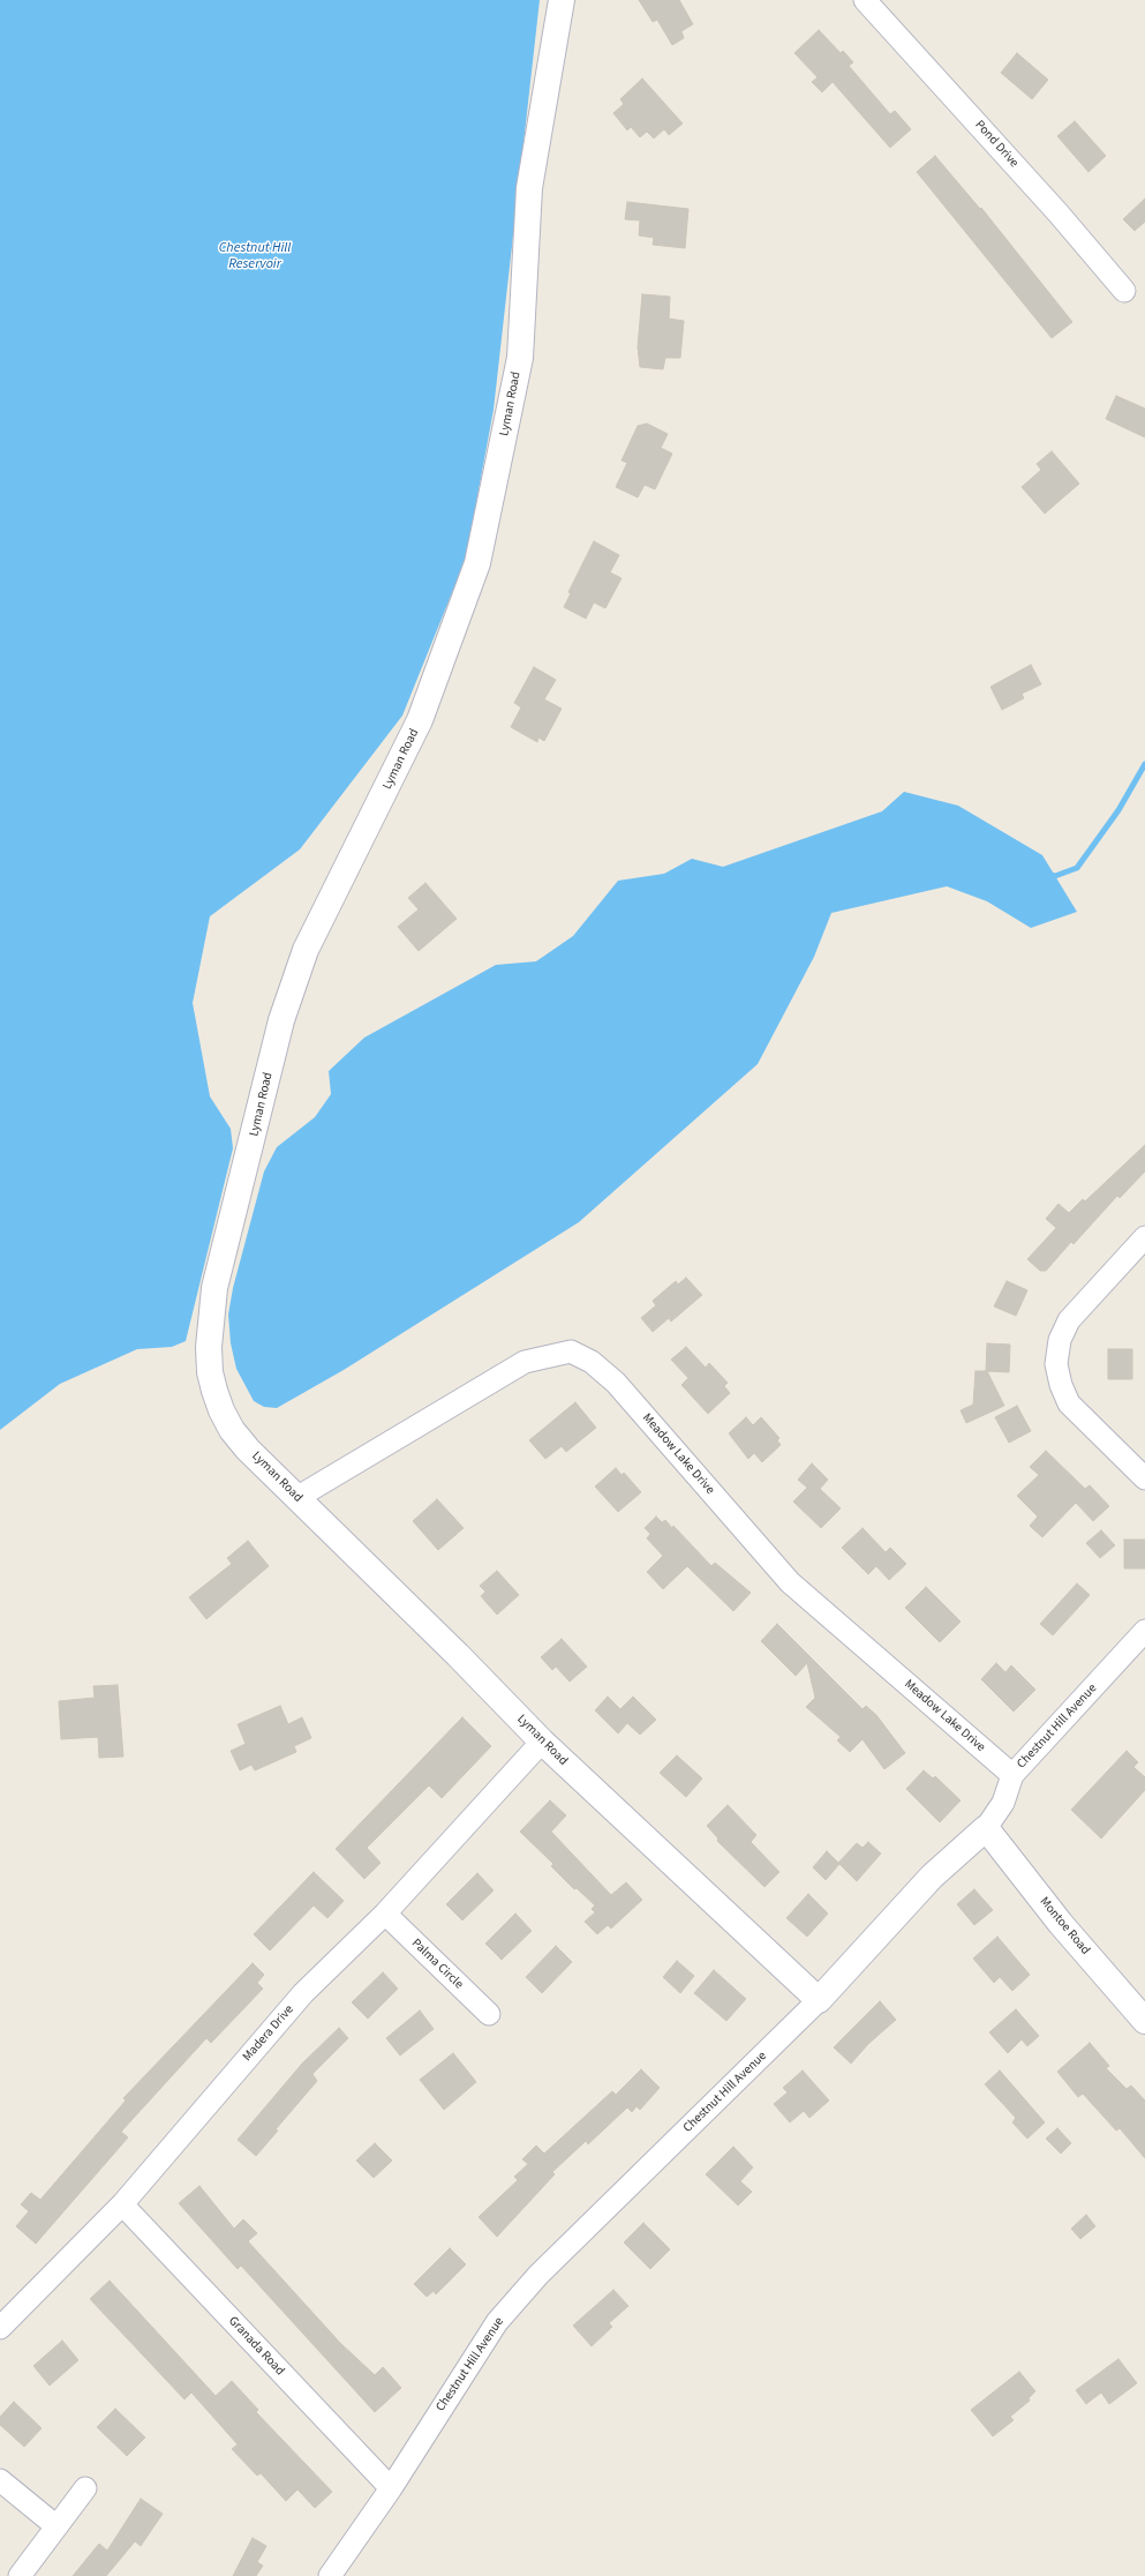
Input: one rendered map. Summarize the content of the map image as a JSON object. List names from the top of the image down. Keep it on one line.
{"streets":{"street":["Pond Drive","Lyman Road","Meadow Lake Drive","Chestnut Hill Avenue","Montoe Road","Palma Circle","Madera Drive","Granada Road"]},"crossings":[["Lyman Road","Meadow Lake Drive"],["Lyman Road","Chestnut Hill Avenue"],["Lyman Road","Madera Drive"],["Meadow Lake Drive","Chestnut Hill Avenue"],["Chestnut Hill Avenue","Montoe Road"],["Chestnut Hill Avenue","Granada Road"],["Palma Circle","Madera Drive"],["Madera Drive","Granada Road"]],"water":["Chestnut Hill Reservoir"]}
